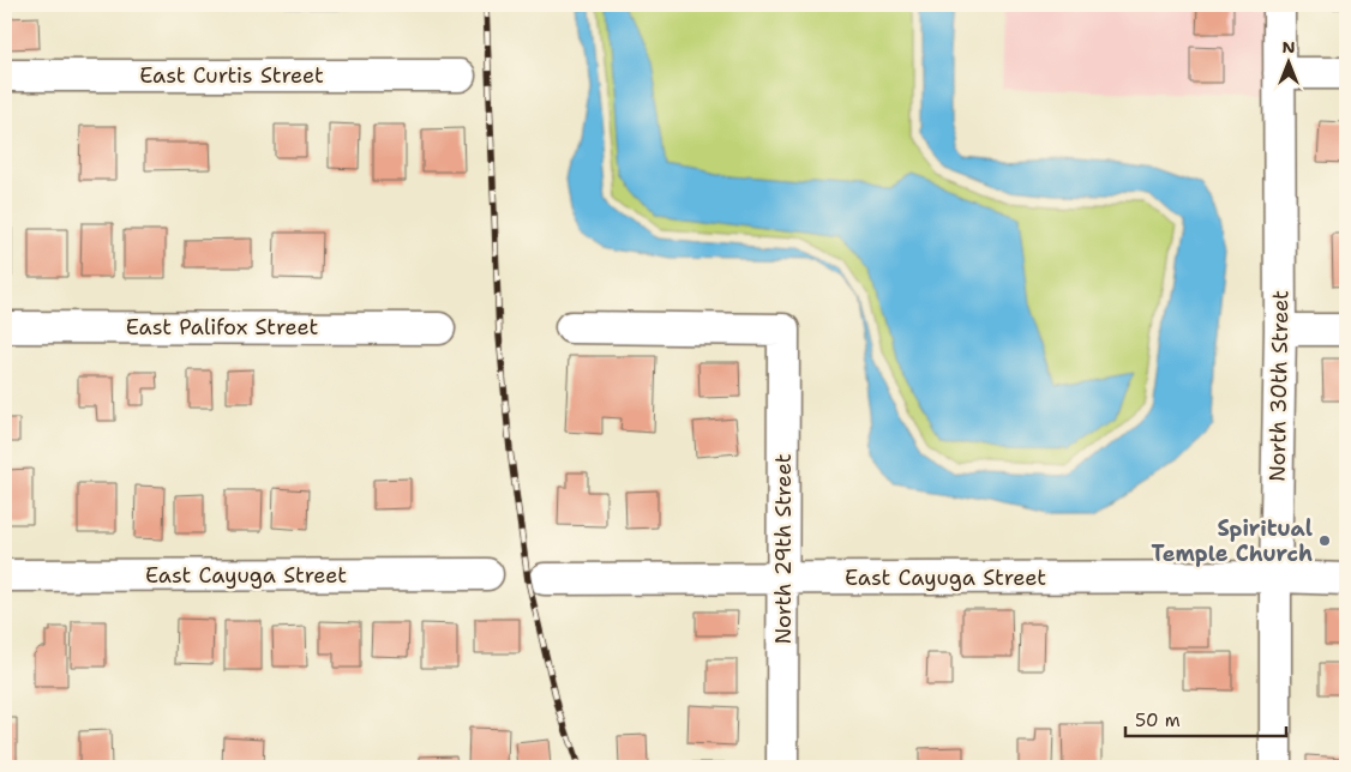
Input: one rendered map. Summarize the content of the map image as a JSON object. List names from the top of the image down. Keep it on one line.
{"streets":{"street":["East Curtis Street","East Palifox Street","North 30th Street","North 29th Street","East Cayuga Street"]},"crossings":[["North 30th Street","East Cayuga Street"],["North 29th Street","East Cayuga Street"]],"places":["Spiritual Temple Church"],"scale_bar":"50 m","north":"top"}
